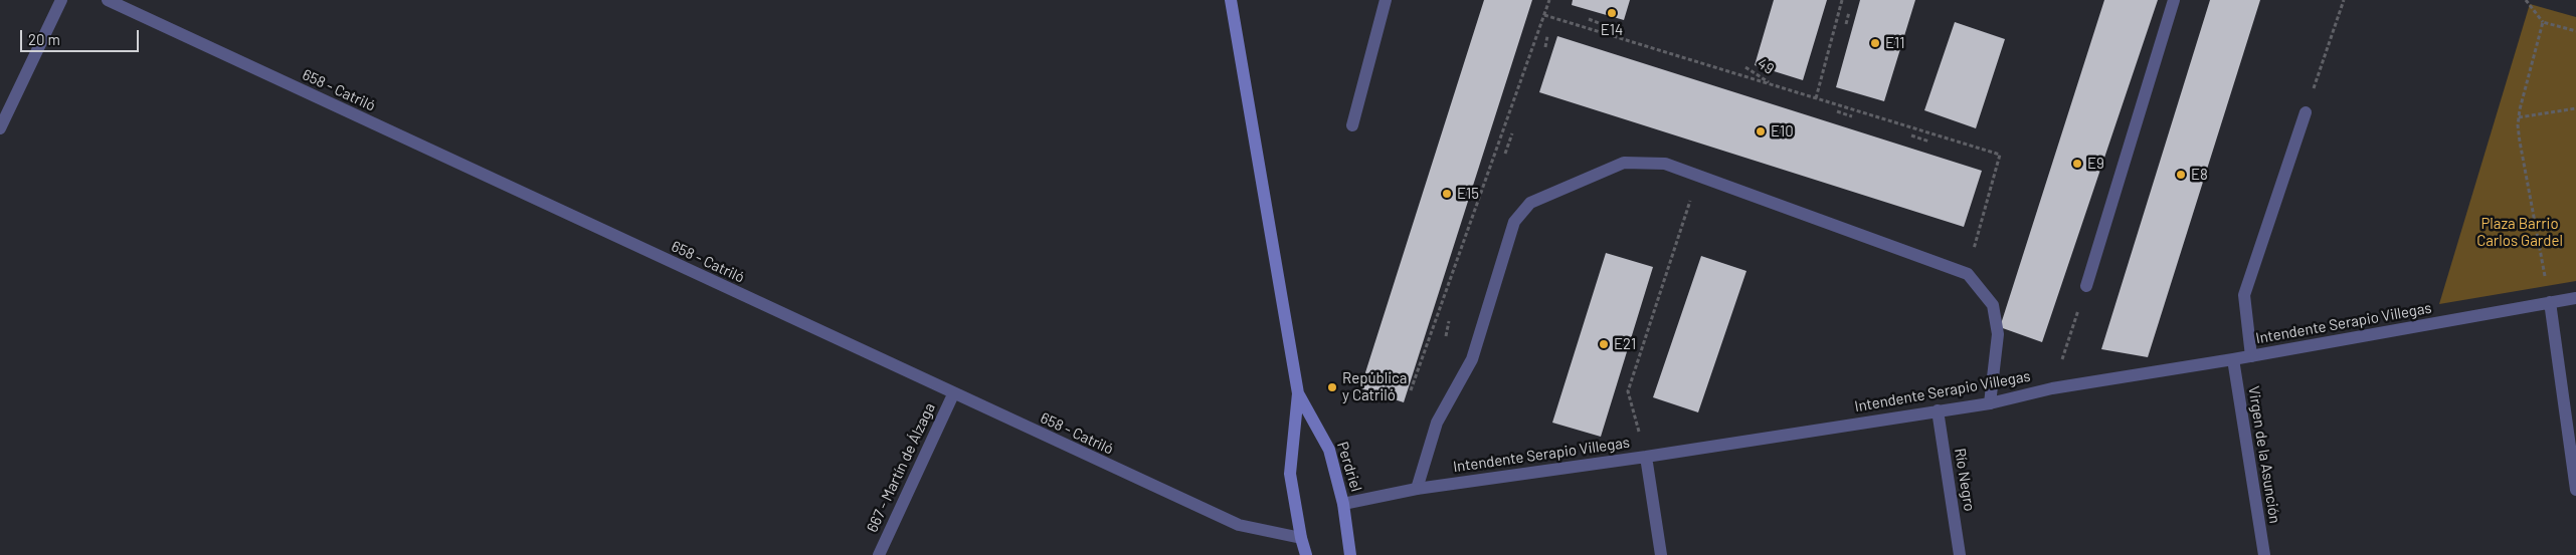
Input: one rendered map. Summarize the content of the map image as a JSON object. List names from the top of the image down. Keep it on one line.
{"streets":{"main road":["Perdriel"],"street":["658 - Catriló","Intendente Serapio Villegas","Virgen de la Asunción","667 - Martín de Álzaga","Río Negro"],"path":["49"]},"crossings":[["658 - Catriló","667 - Martín de Álzaga"],["Intendente Serapio Villegas","Virgen de la Asunción"],["Intendente Serapio Villegas","Perdriel"],["Intendente Serapio Villegas","Río Negro"]],"parks":["Plaza Barrio Carlos Gardel"],"places":["E14","E11","E10","E9","E8","E15","E21","República y Catriló"],"scale_bar":"20 m"}
